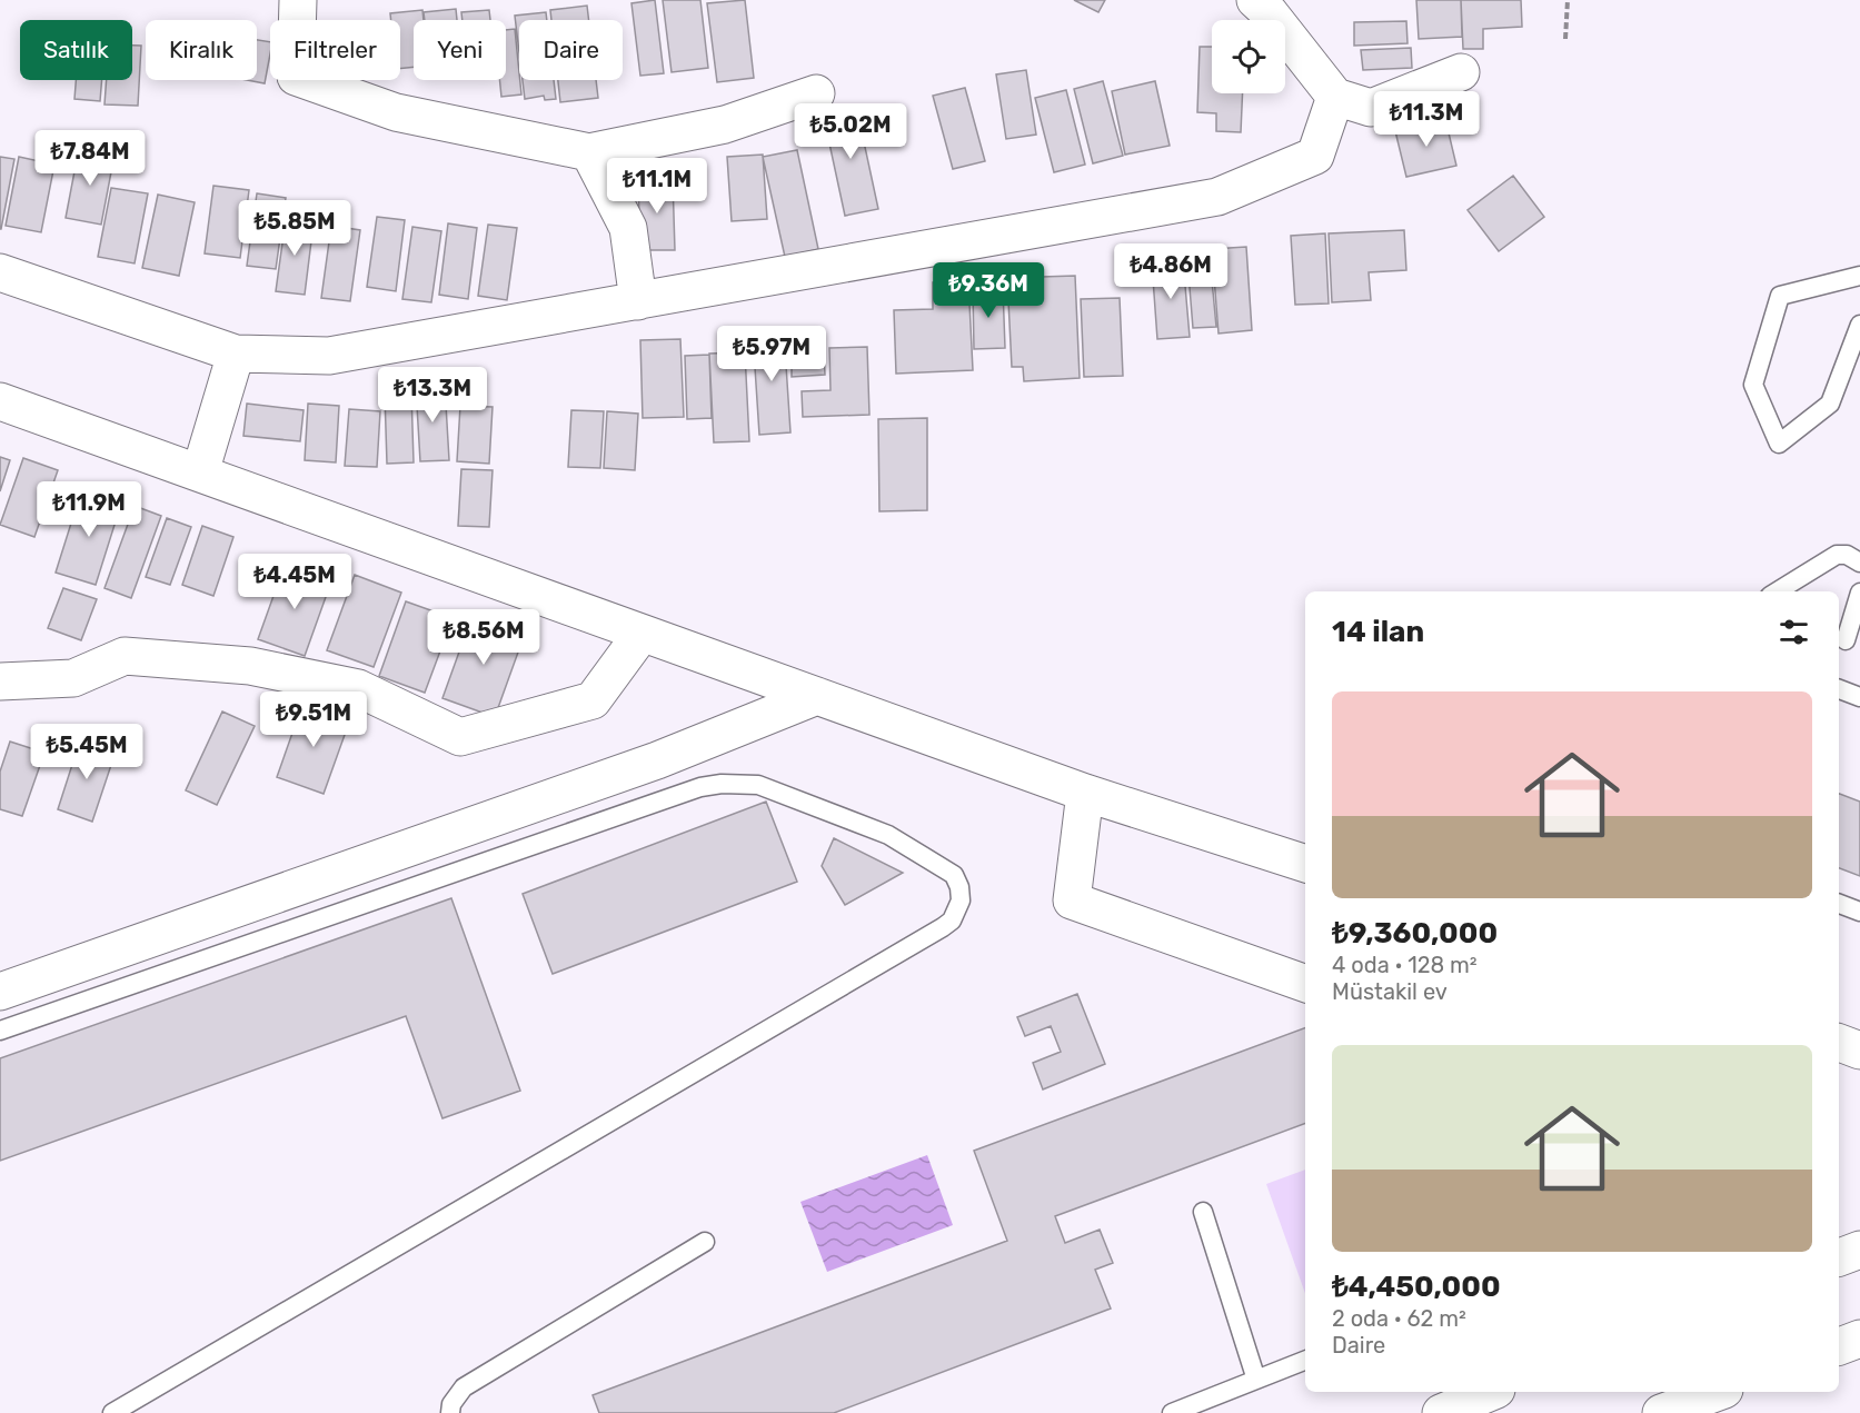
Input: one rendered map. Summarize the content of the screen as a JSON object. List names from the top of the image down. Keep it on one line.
{"page":{"chip":["Satılık","Kiralık","Filtreler","Yeni","Daire"],"price":["₺11.3M","₺5.02M","₺7.84M","₺11.1M","₺5.85M","₺4.86M","₺9.36M","₺5.97M","₺13.3M","₺11.9M","₺4.45M","₺8.56M","₺9.51M","₺5.45M"],"heading":"14 ilan","list":[{"name":"₺9,360,000","note":"4 oda · 128 m² · Müstakil ev"},{"name":"₺4,450,000","note":"2 oda · 62 m² · Daire"}]}}
